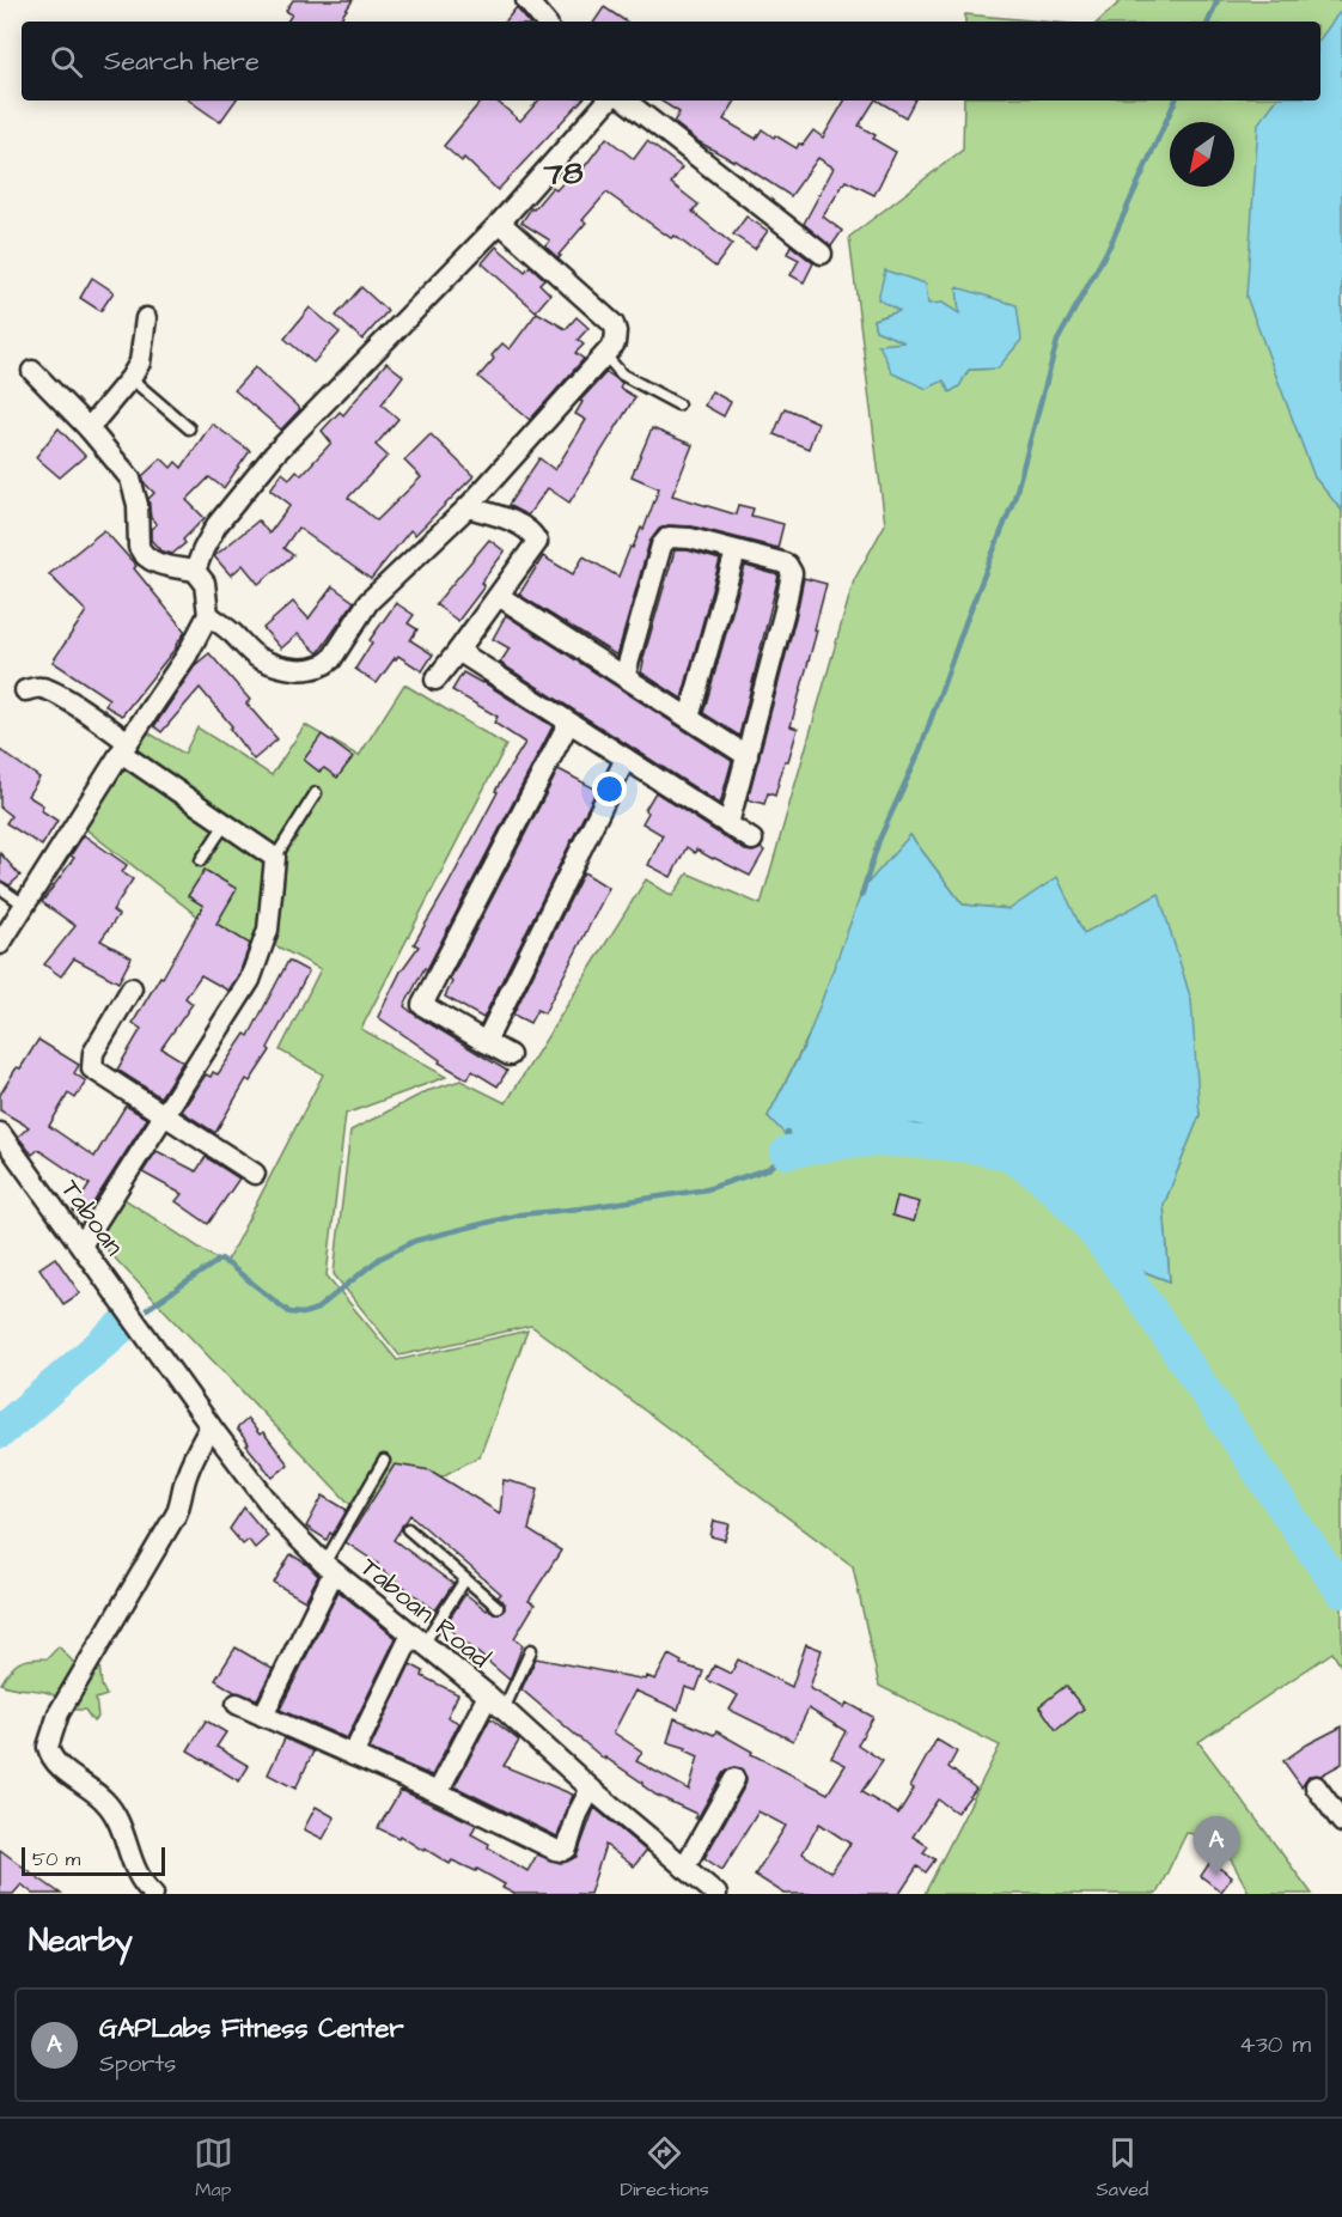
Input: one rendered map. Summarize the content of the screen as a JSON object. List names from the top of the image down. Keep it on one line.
{"streets":{"street":["Taboan","Taboan Road"]},"crossings":[["Taboan","Taboan Road"]],"districts":["78"],"scale_bar":"50 m","north":"bottom left","page":{"search":"Search here","pins":"A","scale":"50 m","heading":"Nearby","list":[{"mark":"A","name":"GAPLabs Fitness Center","note":"Sports","value":"430 m"}],"nav":["Map","Directions","Saved"]}}
